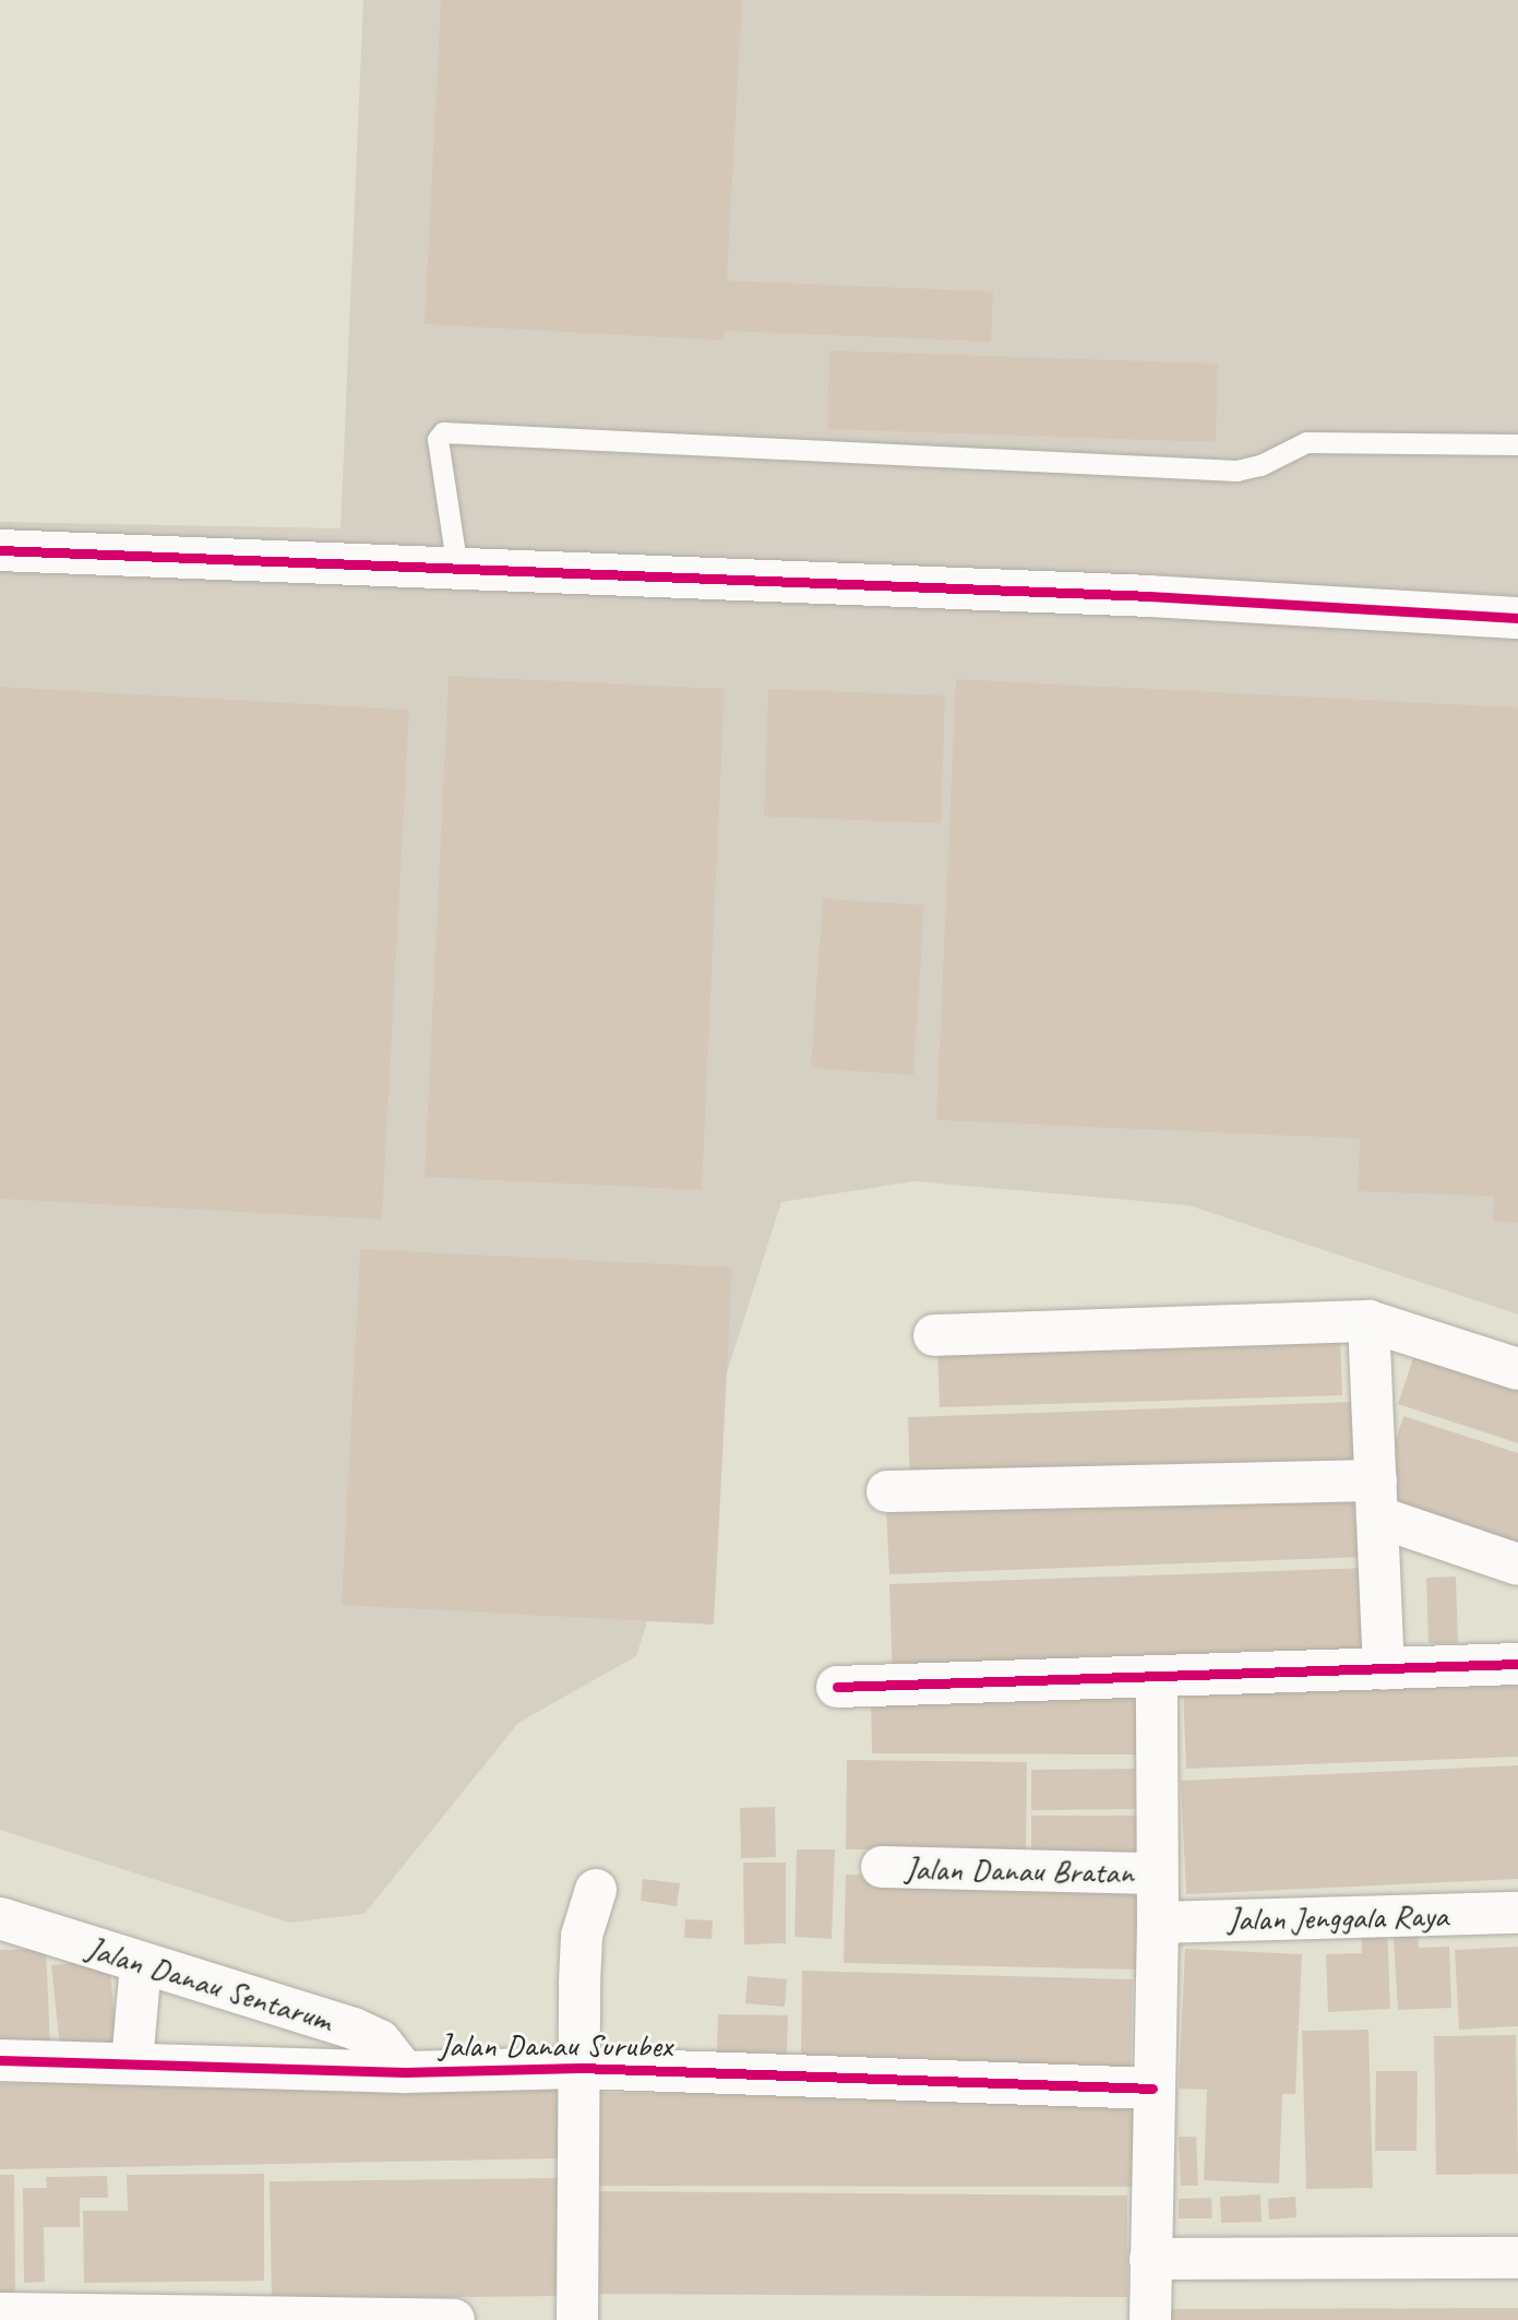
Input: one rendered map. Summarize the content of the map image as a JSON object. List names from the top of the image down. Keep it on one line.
{"streets":{"street":["Jalan Danau Bratan","Jalan Jenggala Raya","Jalan Danau Sentarum","Jalan Danau Surubex"]},"crossings":[["Jalan Danau Sentarum","Jalan Danau Surubex"]]}
